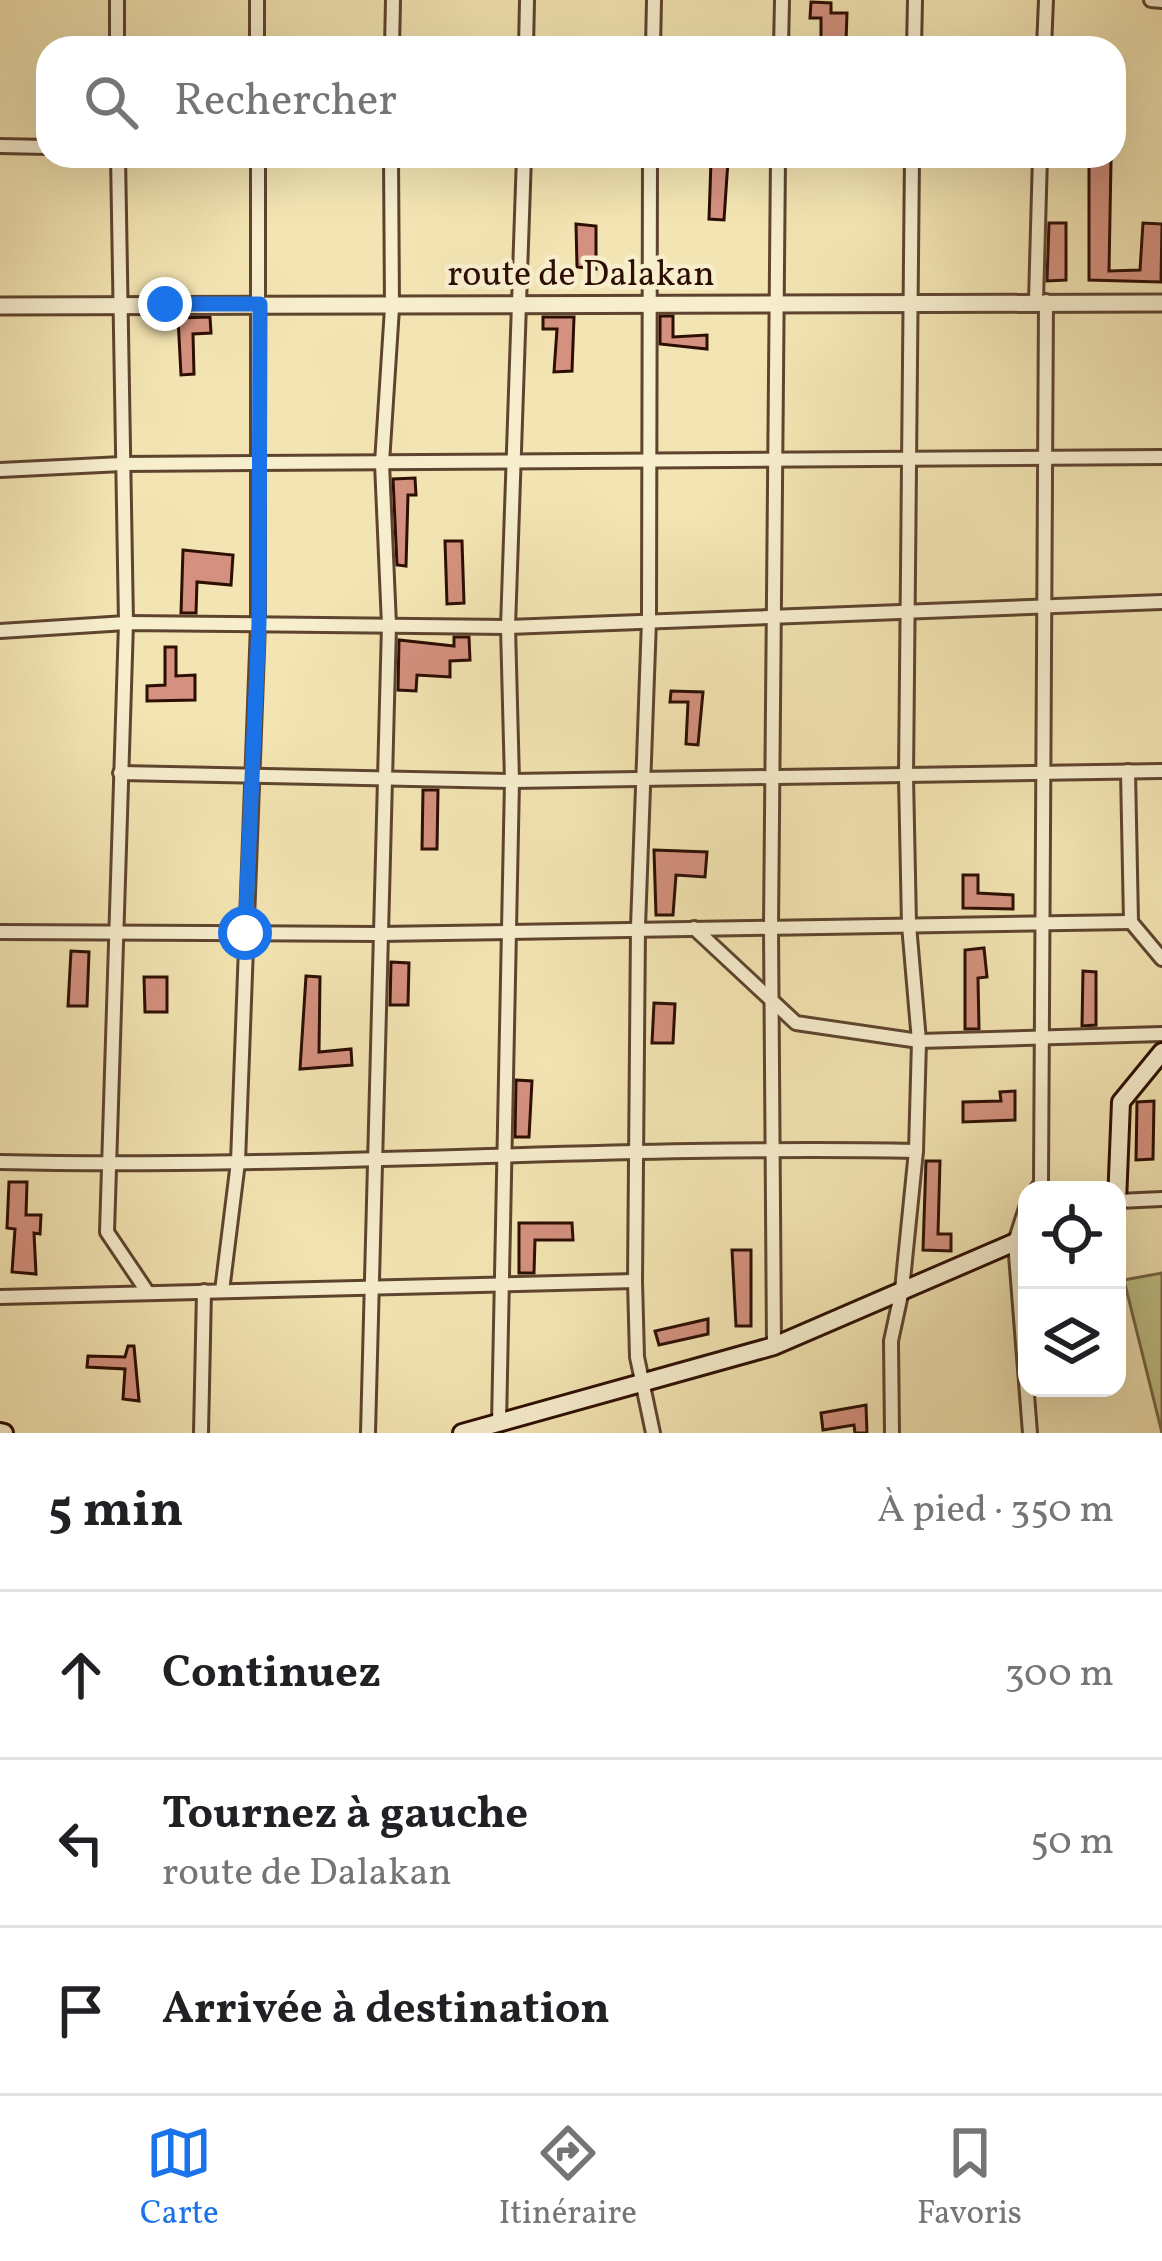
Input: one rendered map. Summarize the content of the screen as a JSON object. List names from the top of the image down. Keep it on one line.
{"streets":{"street":["route de Dalakan"]},"page":{"search":"Rechercher","heading":["5 min","À pied · 350 m"],"list":[["Continuez","300 m"],["Tournez à gauche","route de Dalakan","50 m"],"Arrivée à destination"],"nav":["Carte","Itinéraire","Favoris"]}}
